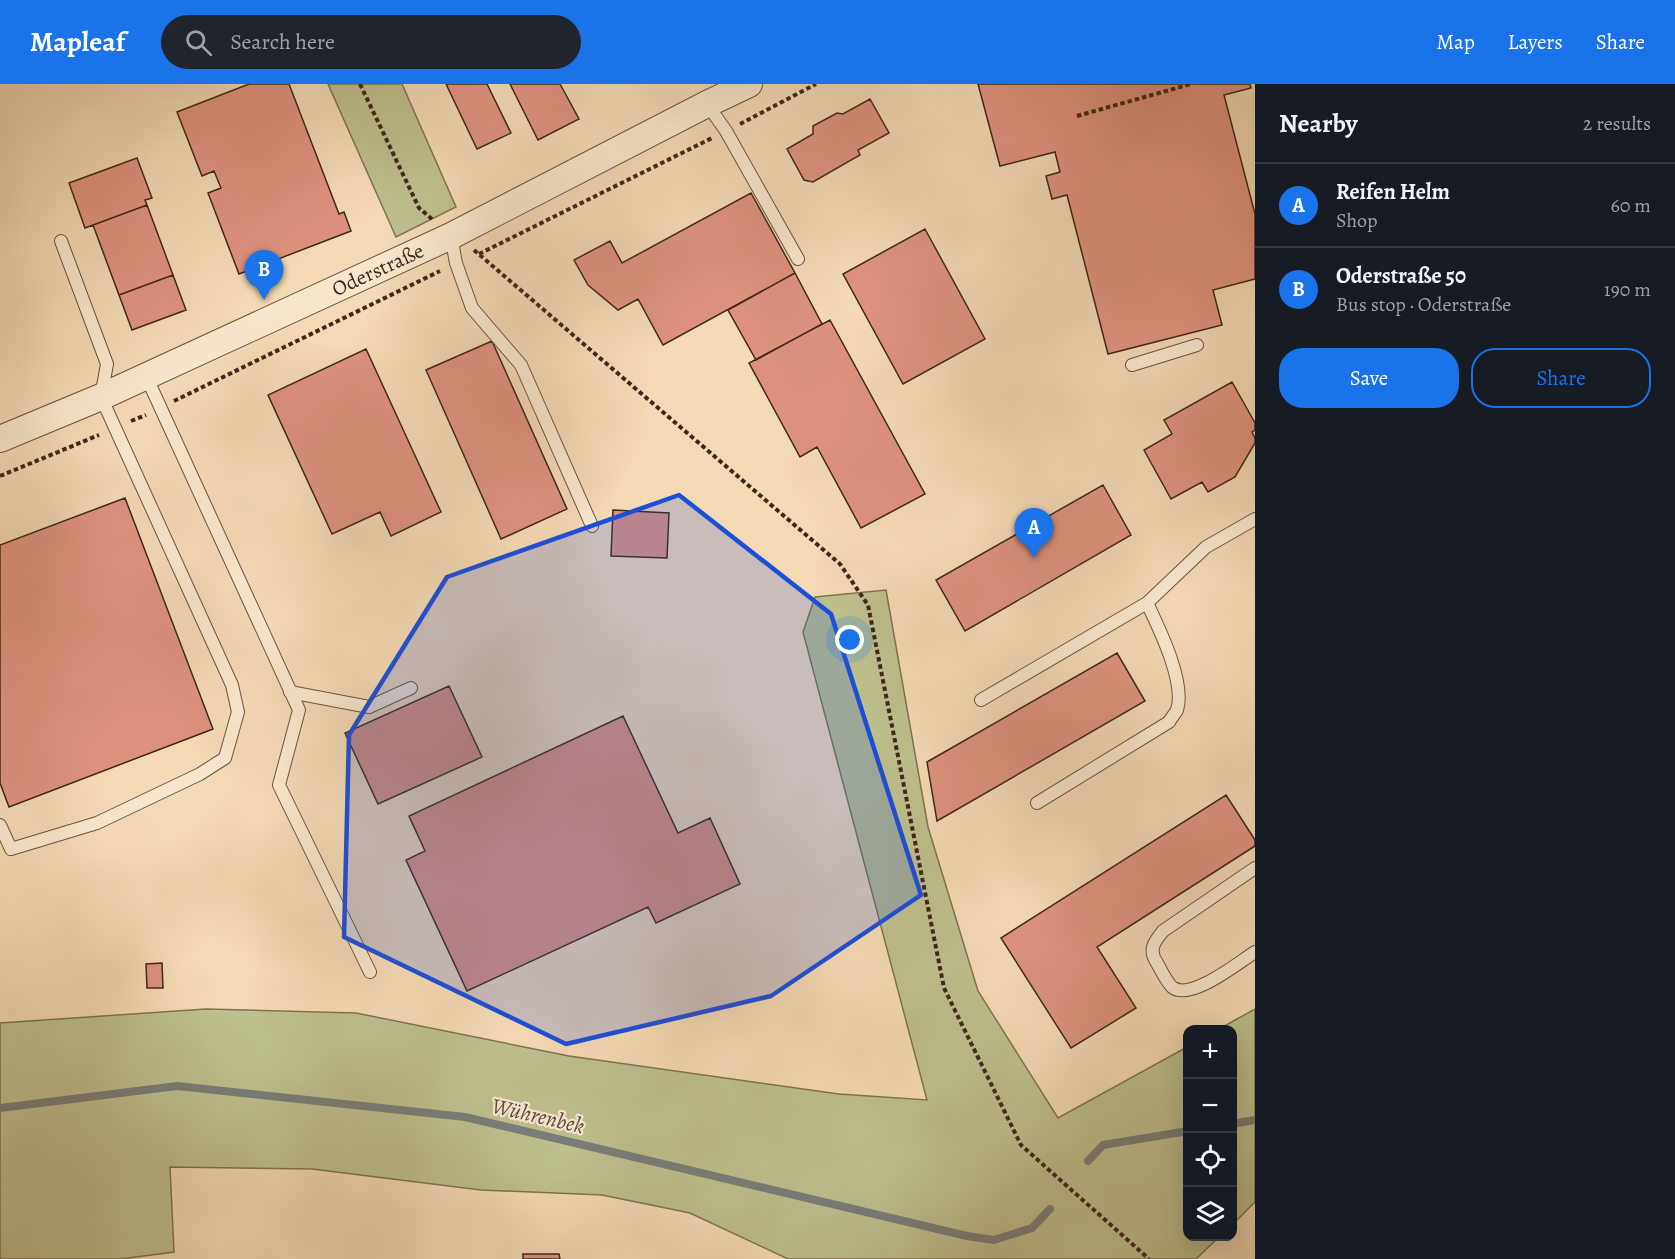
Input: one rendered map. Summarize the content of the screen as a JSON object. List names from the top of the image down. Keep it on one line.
{"streets":{"street":["Oderstraße"]},"water":["Wührenbek"],"page":{"header":"Mapleaf","search":"Search here","nav":["Map","Layers","Share"],"heading":["Nearby","2 results"],"list":[{"mark":"A","name":"Reifen Helm","note":"Shop","value":"60 m"},{"mark":"B","name":"Oderstraße 50","note":"Bus stop · Oderstraße","value":"190 m"}],"pins":["B","A"],"buttons":["Save","Share"],"map_buttons":["+","−"]}}
